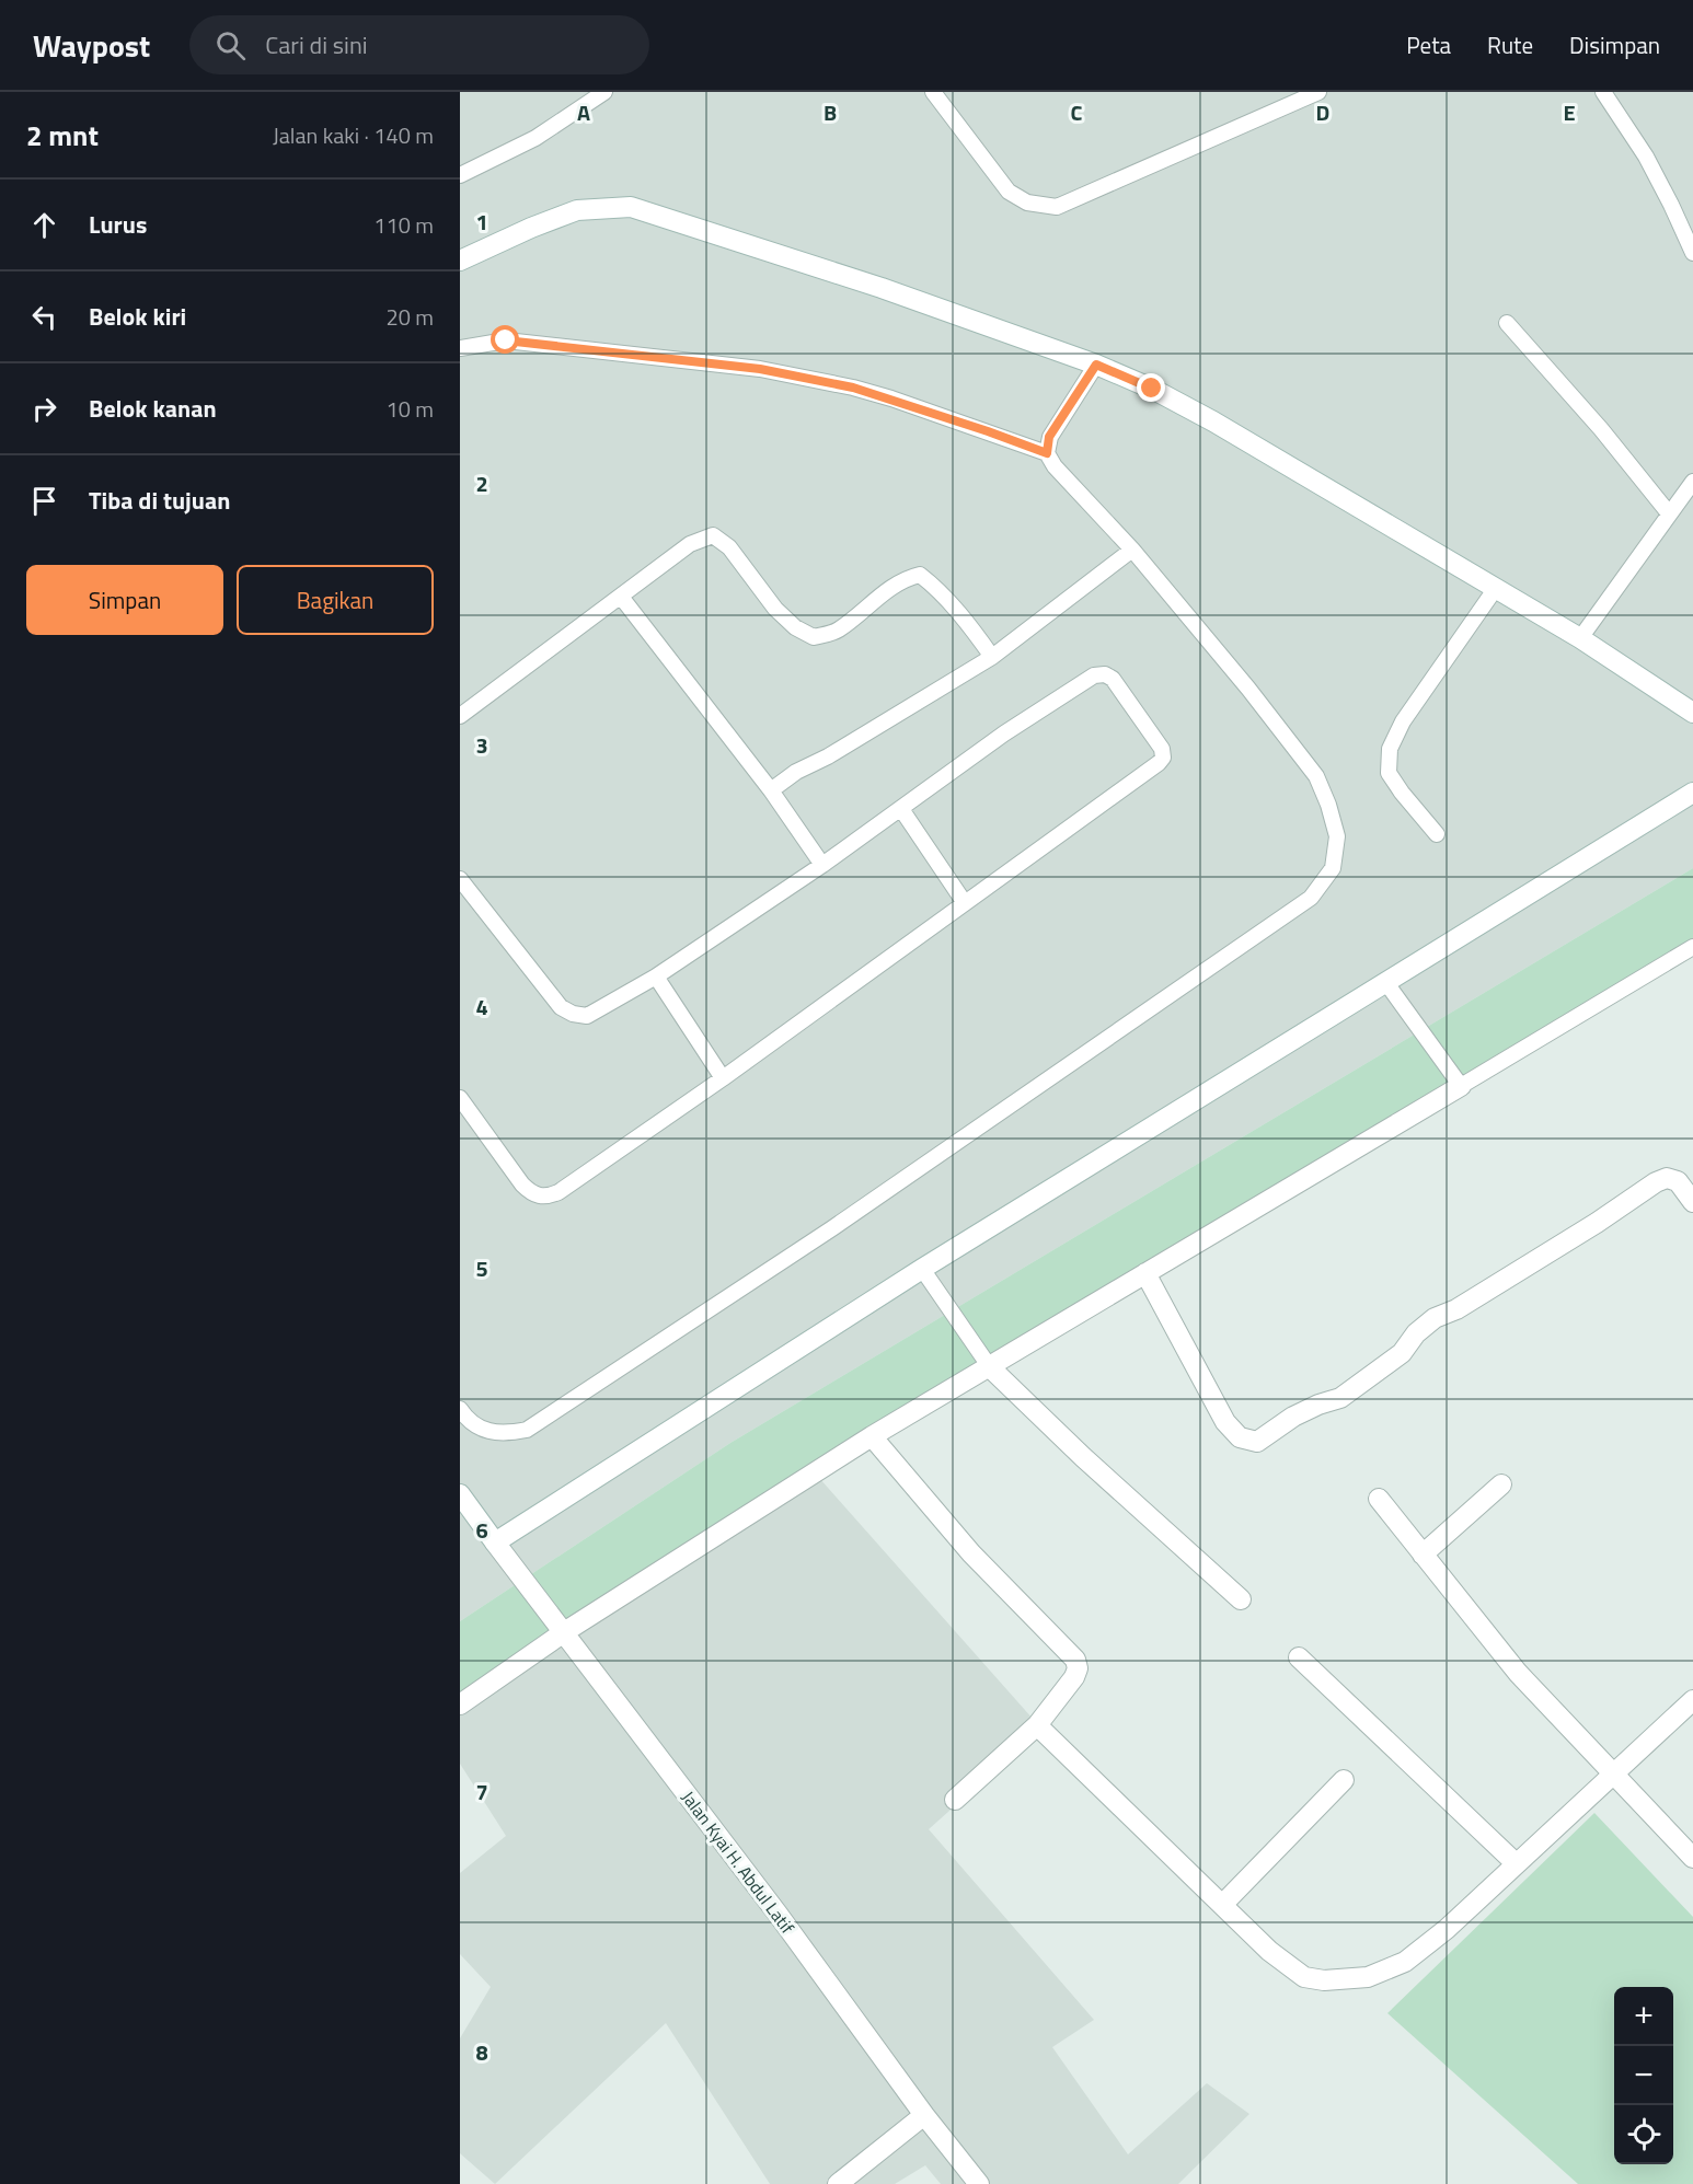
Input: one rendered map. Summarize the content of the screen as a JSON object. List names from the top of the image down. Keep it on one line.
{"streets":{"street":["Jalan Kyai H. Abdul Latif"]},"page":{"header":"Waypost","search":"Cari di sini","nav":["Peta","Rute","Disimpan"],"heading":["2 mnt","Jalan kaki · 140 m"],"list":[["Lurus","110 m"],["Belok kiri","20 m"],["Belok kanan","10 m"],"Tiba di tujuan"],"buttons":["Simpan","Bagikan"],"map_buttons":["+","−"]},"grid":{"columns":["A","B","C","D","E"],"rows":["1","2","3","4","5","6","7","8"]}}
